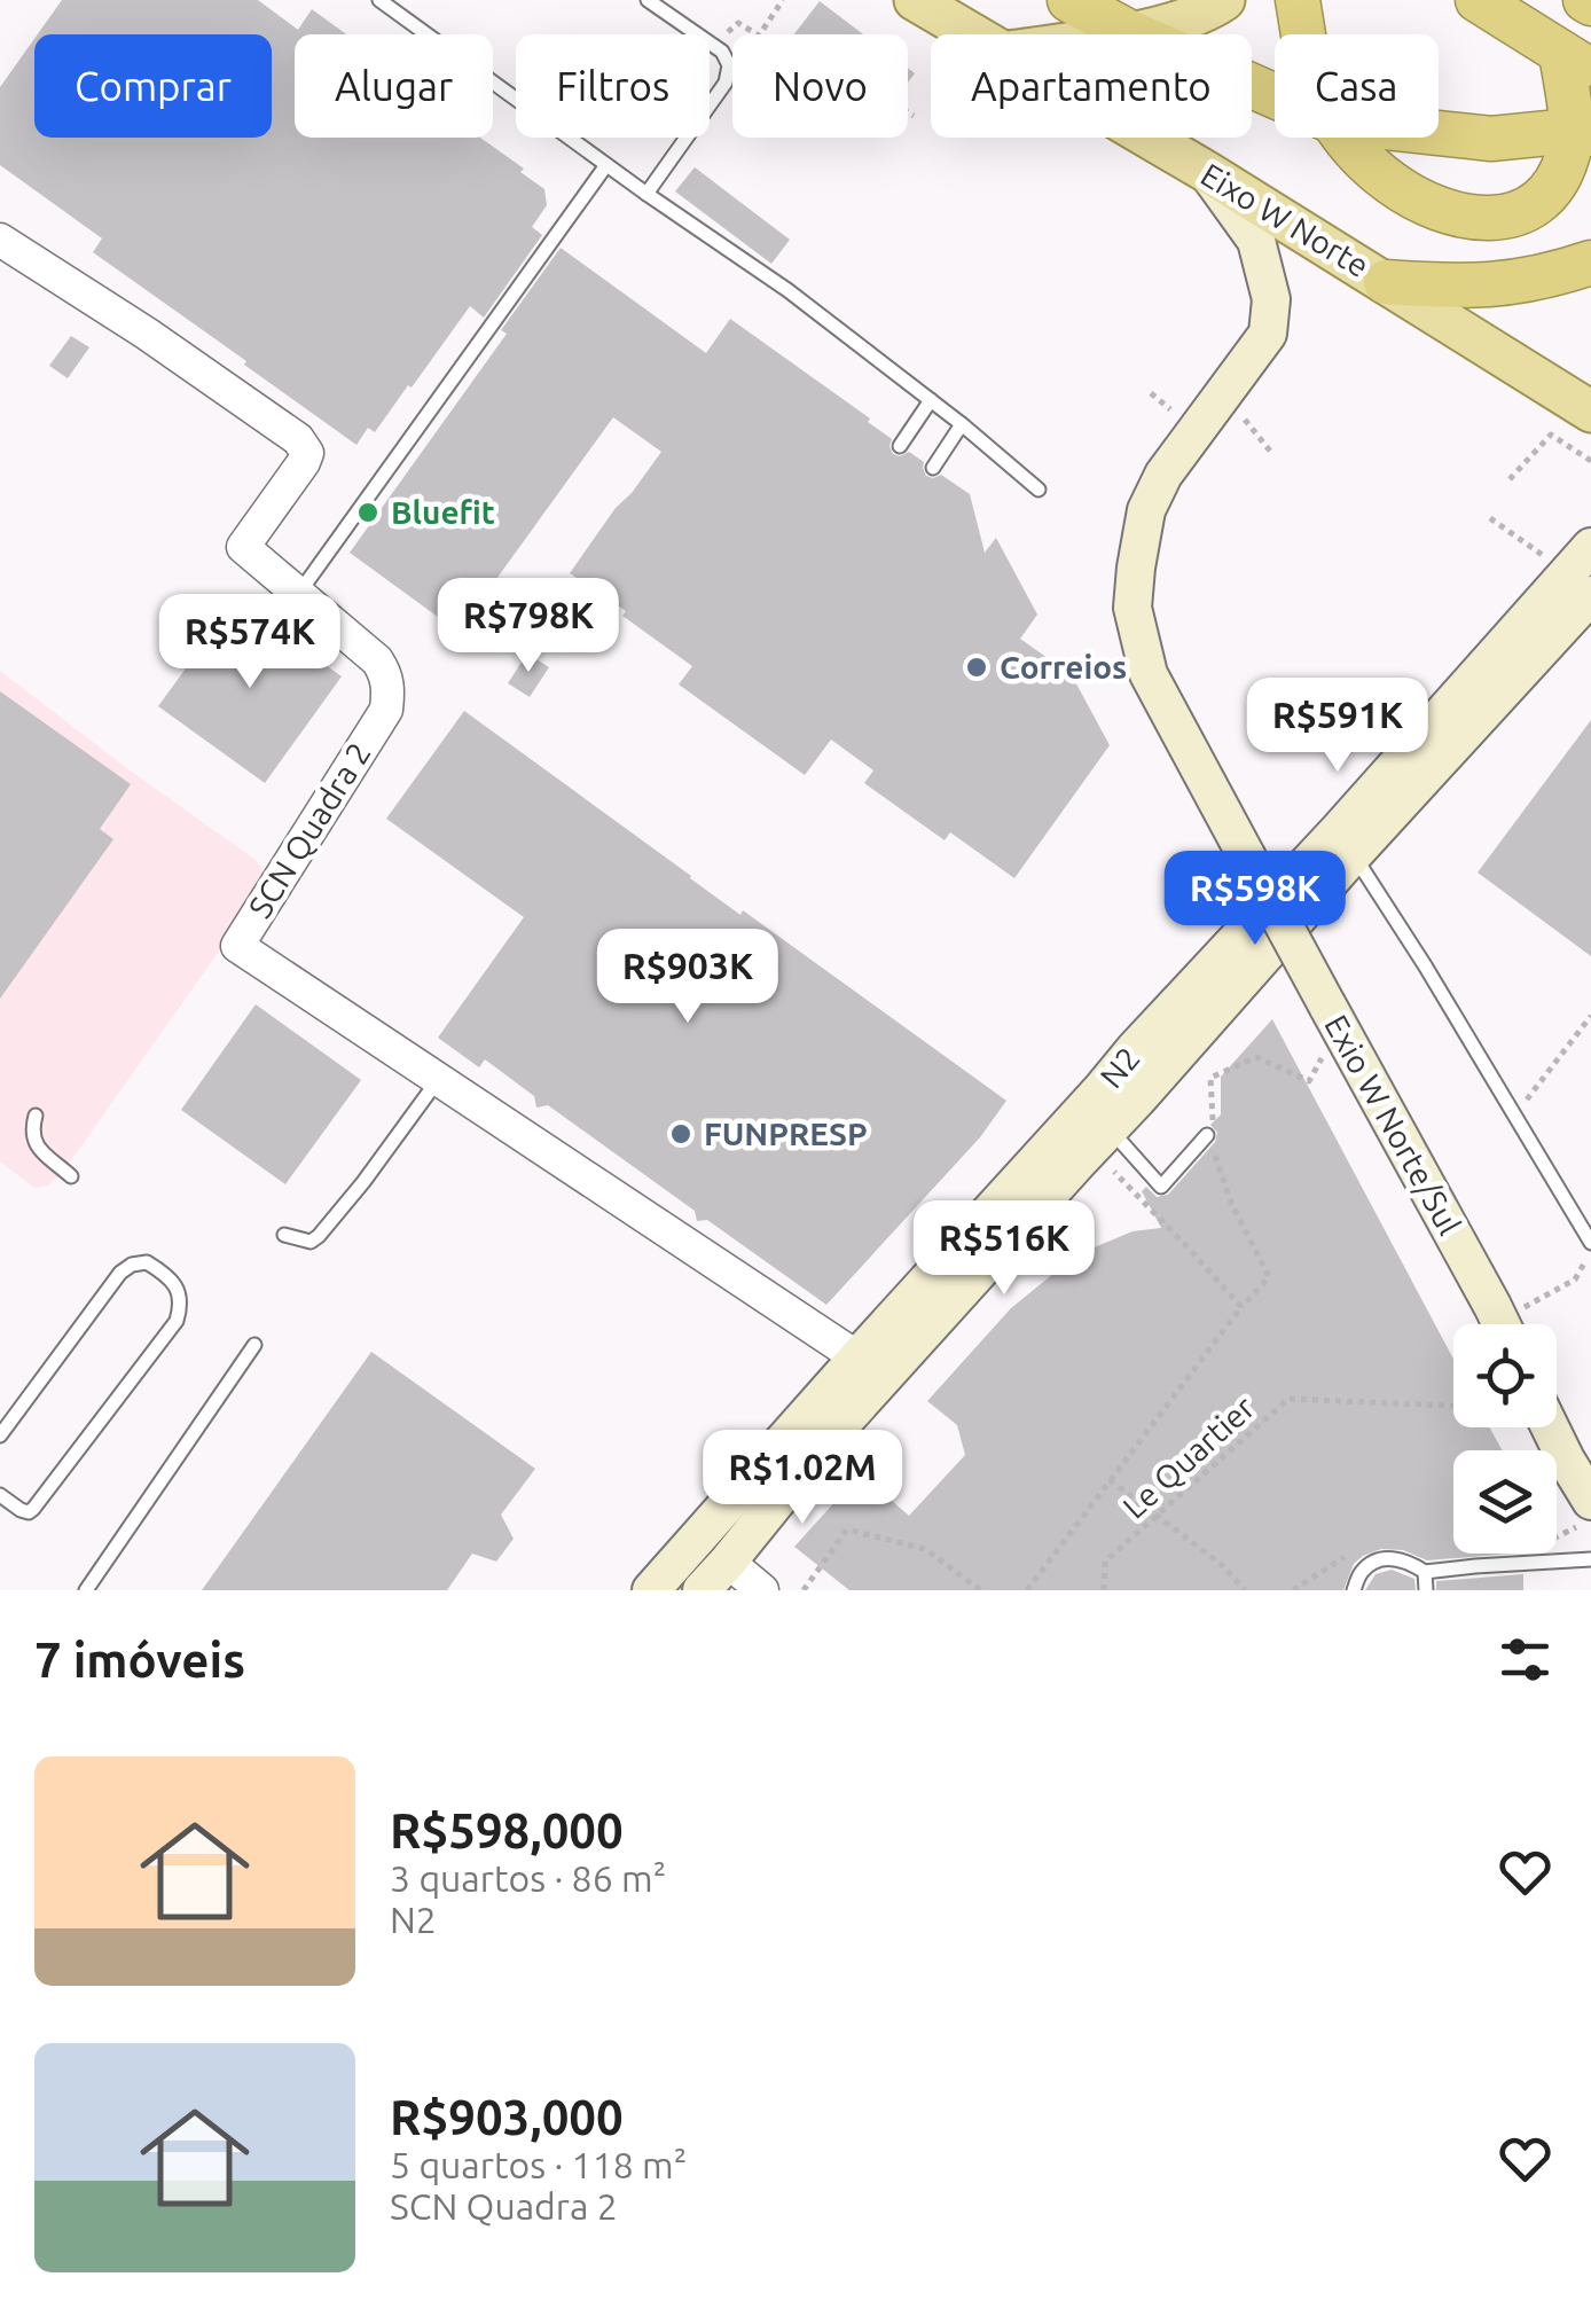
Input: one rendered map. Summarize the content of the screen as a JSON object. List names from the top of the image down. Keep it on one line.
{"streets":{"main road":["Eixo W Norte","N2","Exio W Norte/Sul"],"street":["SCN Quadra 2"],"path":["Le Quartier"]},"crossings":[["Eixo W Norte","Exio W Norte/Sul"],["SCN Quadra 2","N2"]],"places":["Bluefit","Correios","FUNPRESP"],"page":{"chip":["Comprar","Alugar","Filtros","Novo","Apartamento","Casa"],"price":["R$798K","R$574K","R$591K","R$598K","R$903K","R$516K","R$1.02M"],"heading":"7 imóveis","list":[{"name":"R$598,000","note":"3 quartos · 86 m² · N2"},{"name":"R$903,000","note":"5 quartos · 118 m² · SCN Quadra 2"}]}}
